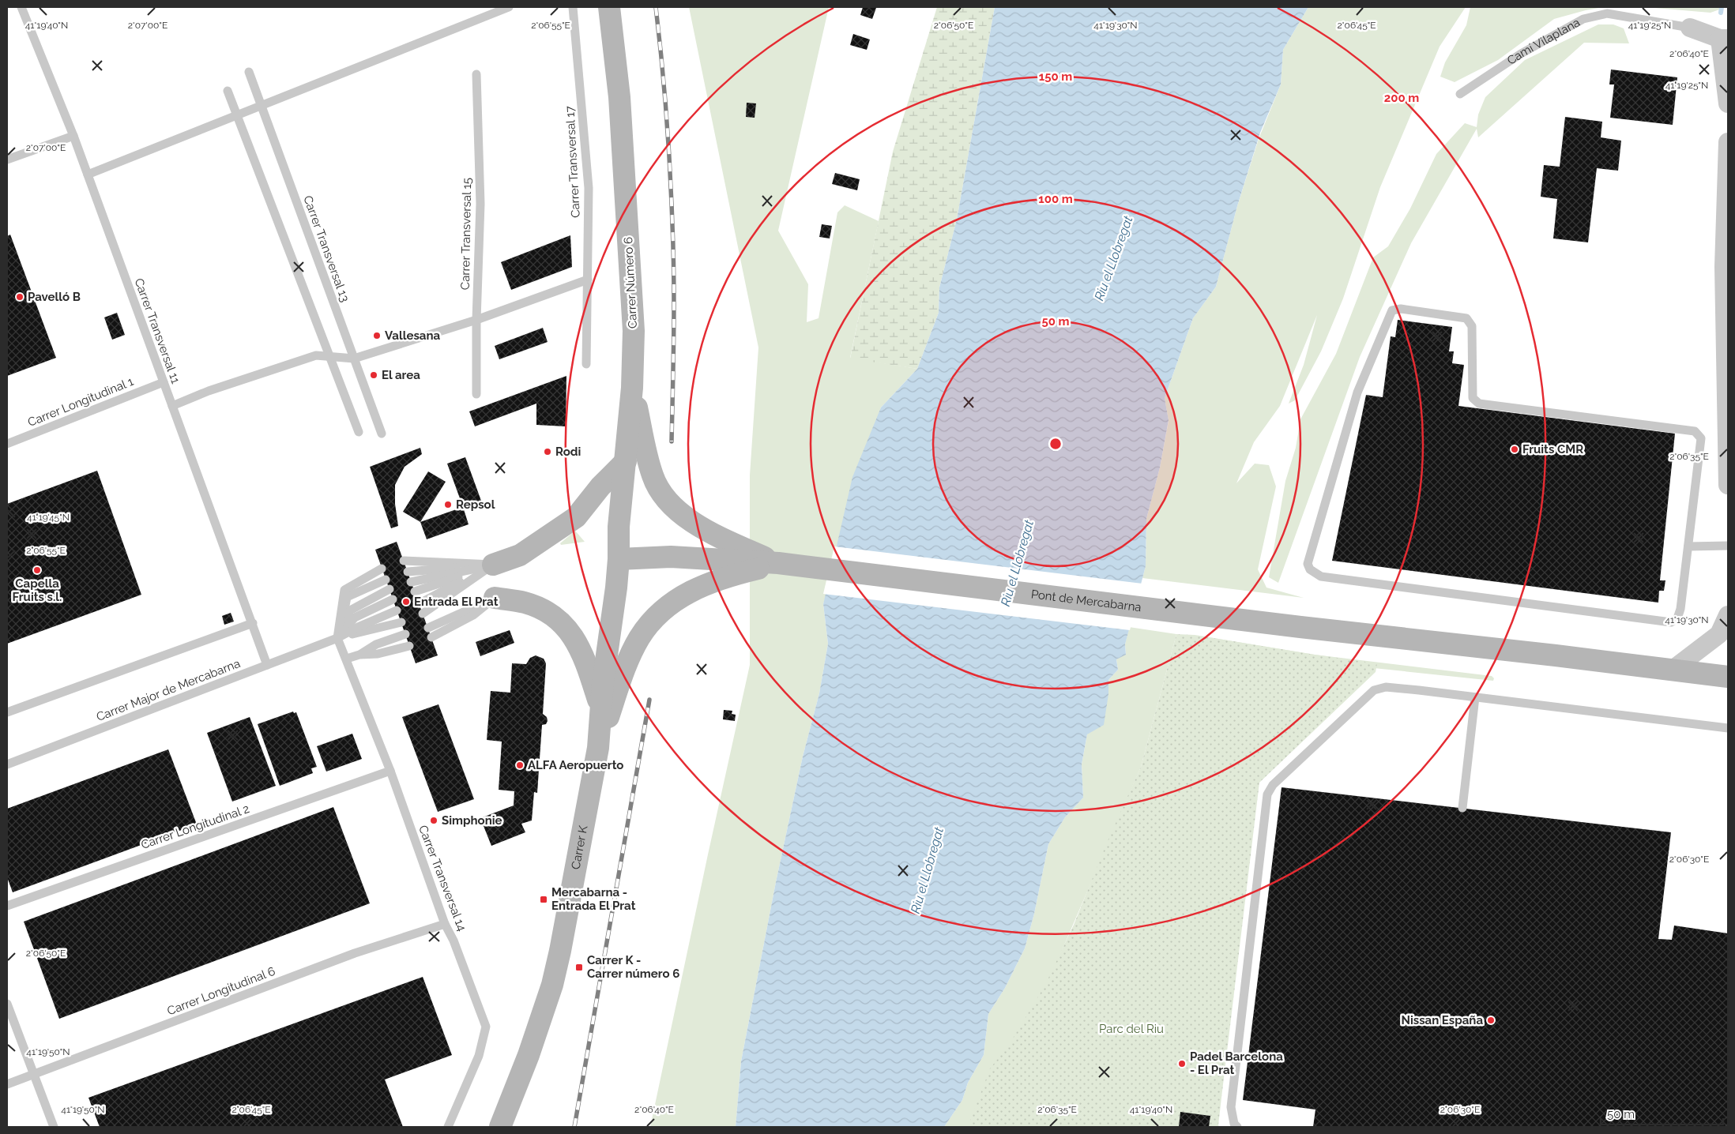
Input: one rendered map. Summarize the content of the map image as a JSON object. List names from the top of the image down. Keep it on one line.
{"streets":{"main road":["Carrer Número 6","Pont de Mercabarna","Carrer K"],"street":["Camí Vilaplana"],"lane":["Carrer Transversal 17","Carrer Transversal 15","Carrer Transversal 13","Carrer Transversal 11","Carrer Longitudinal 1","Carrer Major de Mercabarna","Carrer Longitudinal 2","Carrer Transversal 14","Carrer Longitudinal 6"]},"crossings":[["Carrer Número 6","Carrer K"],["Carrer Transversal 11","Carrer Longitudinal 1"],["Carrer Transversal 11","Carrer Major de Mercabarna"],["Carrer Major de Mercabarna","Carrer Transversal 14"],["Carrer Longitudinal 2","Carrer Transversal 14"],["Carrer Transversal 14","Carrer Longitudinal 6"]],"water":["Riu el Llobregat"],"parks":["Parc del Riu"],"places":{"other":["Pavelló B","Vallesana","El area","Fruits CMR","Rodi","Repsol","Capella Fruits s.l.","Entrada El Prat","ALFA Aeropuerto","Simphonie","Nissan España","Padel Barcelona - El Prat"],"transit":["Mercabarna - Entrada El Prat","Carrer K - Carrer número 6"]},"scale_bar":"50 m","coordinates":["41°19'25\"N","41°19'40\"N","2°07'00\"E","2°06'55\"E","2°06'50\"E","41°19'30\"N","2°06'45\"E","2°06'40\"E","2°06'35\"E","41°19'45\"N","2°06'30\"E","41°19'50\"N"],"rings":["150 m","200 m","100 m","50 m"]}
